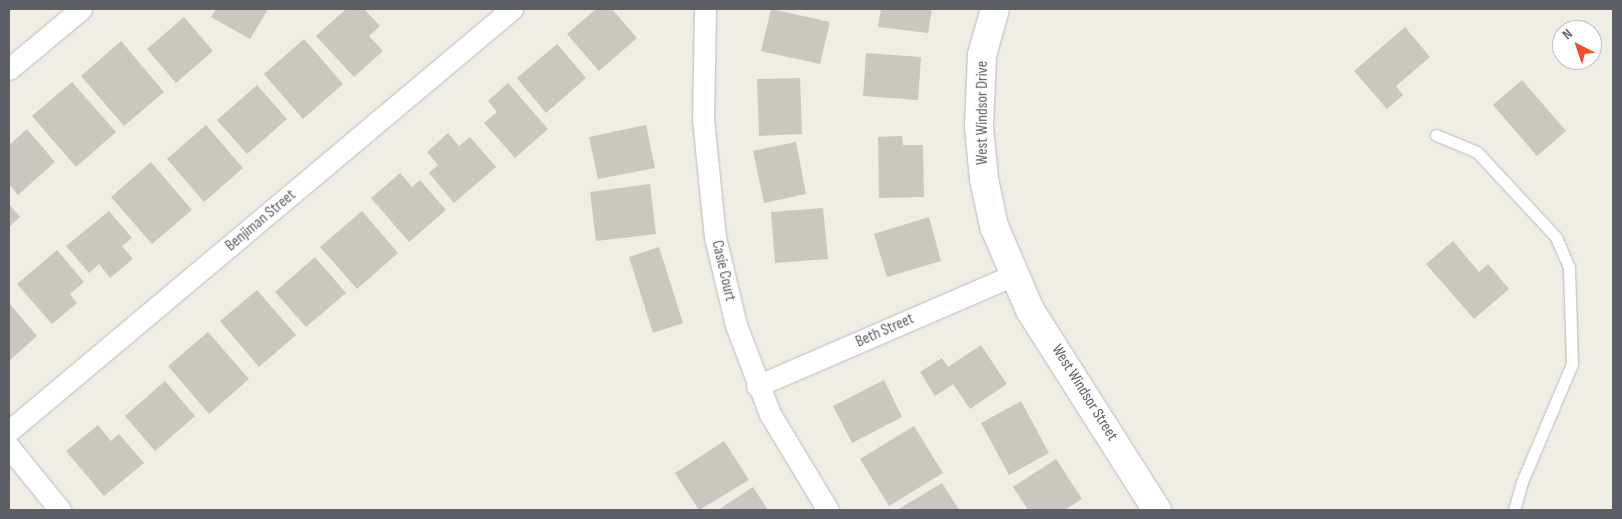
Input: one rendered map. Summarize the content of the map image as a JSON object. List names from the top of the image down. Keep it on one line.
{"streets":{"street":["West Windsor Drive","Benjiman Street","Casie Court","Beth Street","West Windsor Street"]},"crossings":[["West Windsor Drive","Beth Street"],["West Windsor Drive","West Windsor Street"],["Casie Court","Beth Street"],["Beth Street","West Windsor Street"]],"north":"top left"}
